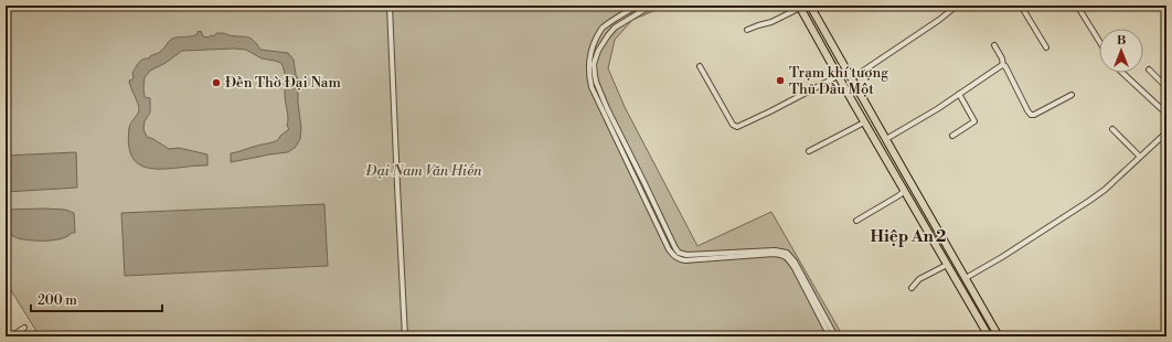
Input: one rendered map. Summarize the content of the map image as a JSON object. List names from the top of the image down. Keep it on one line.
{"districts":["Hiệp An 2"],"parks":["Đại Nam Văn Hiến"],"places":["Trạm khí tượng Thủ Dầu Một","Đền Thờ Đại Nam"],"scale_bar":"200 m","north":"top"}
